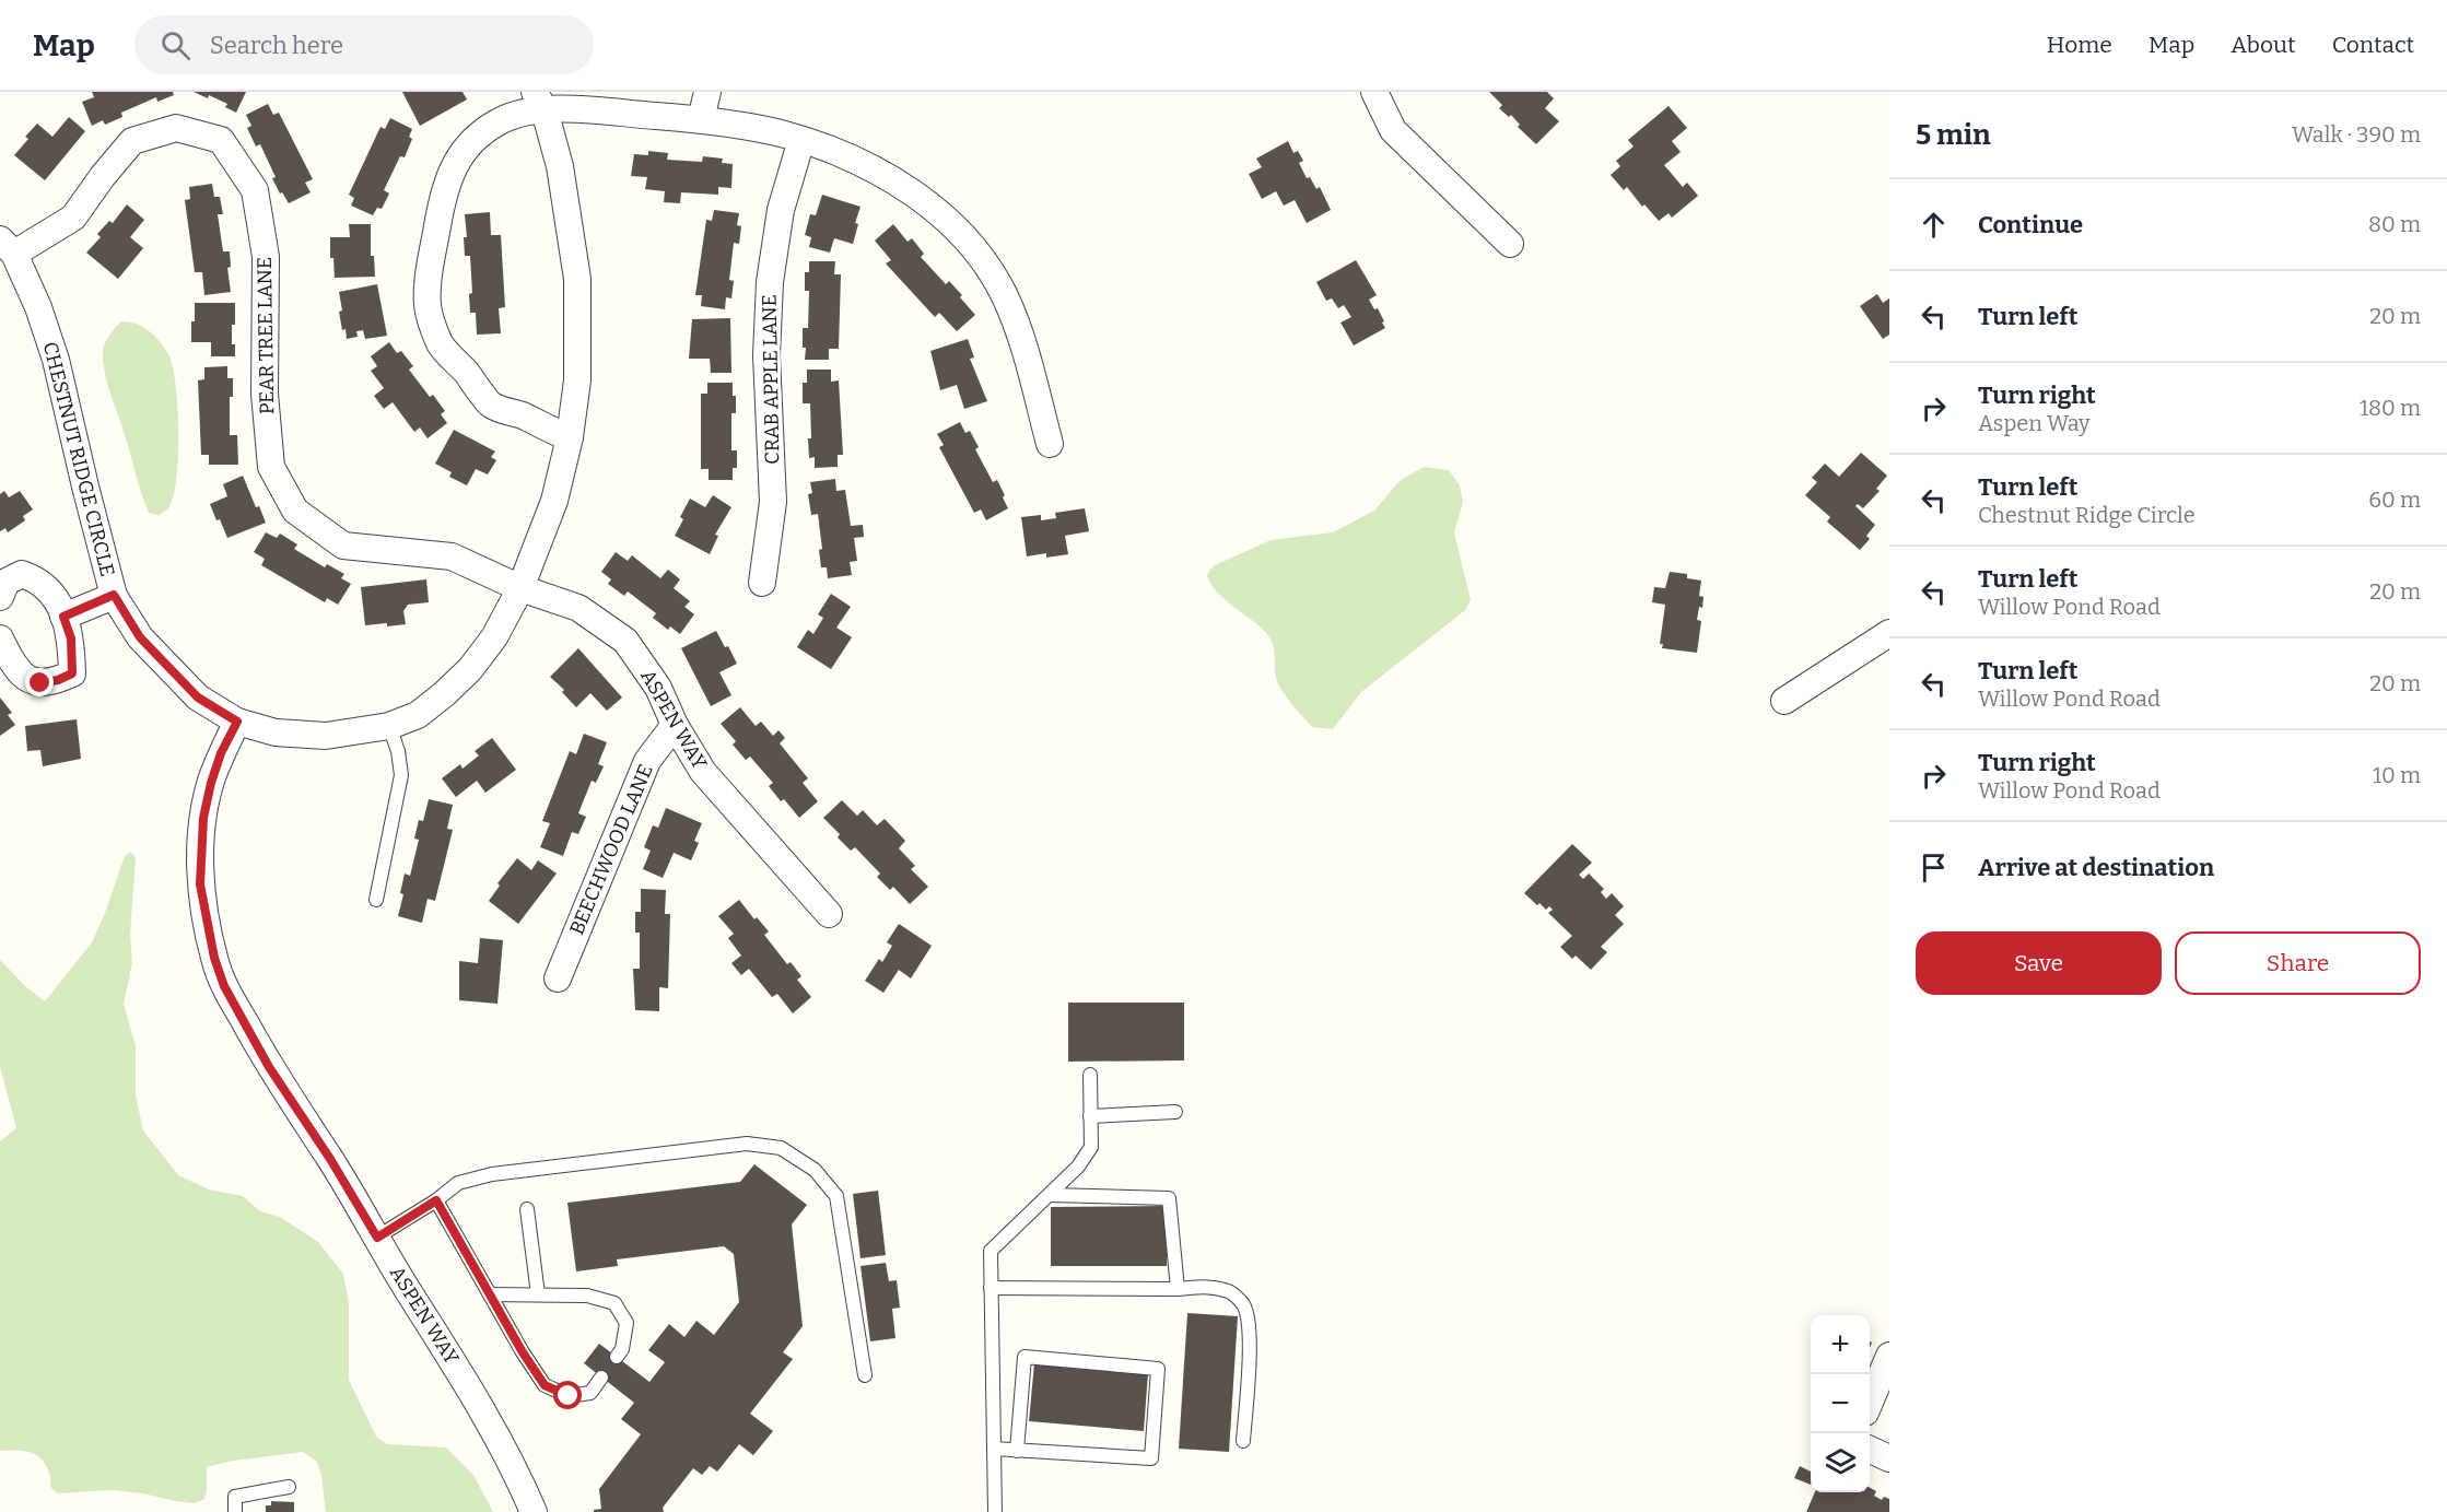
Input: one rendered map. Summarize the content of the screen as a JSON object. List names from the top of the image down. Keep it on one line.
{"streets":{"street":["PEAR TREE LANE","CRAB APPLE LANE","CHESTNUT RIDGE CIRCLE","ASPEN WAY","BEECHWOOD LANE"]},"crossings":[["PEAR TREE LANE","CHESTNUT RIDGE CIRCLE"],["PEAR TREE LANE","ASPEN WAY"],["CHESTNUT RIDGE CIRCLE","ASPEN WAY"],["ASPEN WAY","BEECHWOOD LANE"]],"page":{"header":"Map","search":"Search here","nav":["Home","Map","About","Contact"],"heading":["5 min","Walk · 390 m"],"list":[["Continue","80 m"],["Turn left","20 m"],["Turn right","Aspen Way","180 m"],["Turn left","Chestnut Ridge Circle","60 m"],["Turn left","Willow Pond Road","20 m"],["Turn left","Willow Pond Road","20 m"],["Turn right","Willow Pond Road","10 m"],"Arrive at destination"],"buttons":["Save","Share"],"map_buttons":["+","−"]}}
